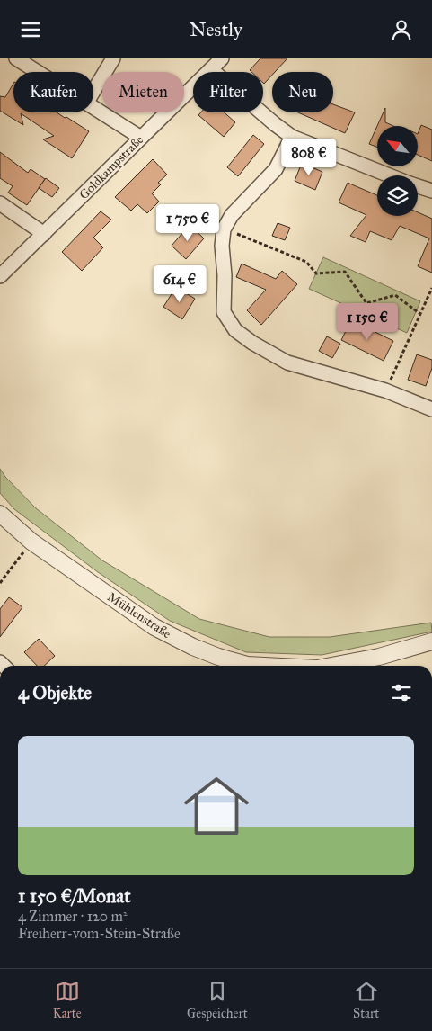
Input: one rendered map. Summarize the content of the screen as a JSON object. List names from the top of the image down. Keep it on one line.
{"streets":{"street":["Goldkampstraße","Mühlenstraße"]},"north":"top left","page":{"header":"Nestly","chip":["Kaufen","Mieten","Filter","Neu"],"price":["808 €","1 750 €","614 €","1 150 €"],"heading":"4 Objekte","list":[{"name":"1 150 €/Monat","note":"4 Zimmer · 120 m² · Freiherr-vom-Stein-Straße"}],"tabs":["Karte","Gespeichert","Start"]}}
